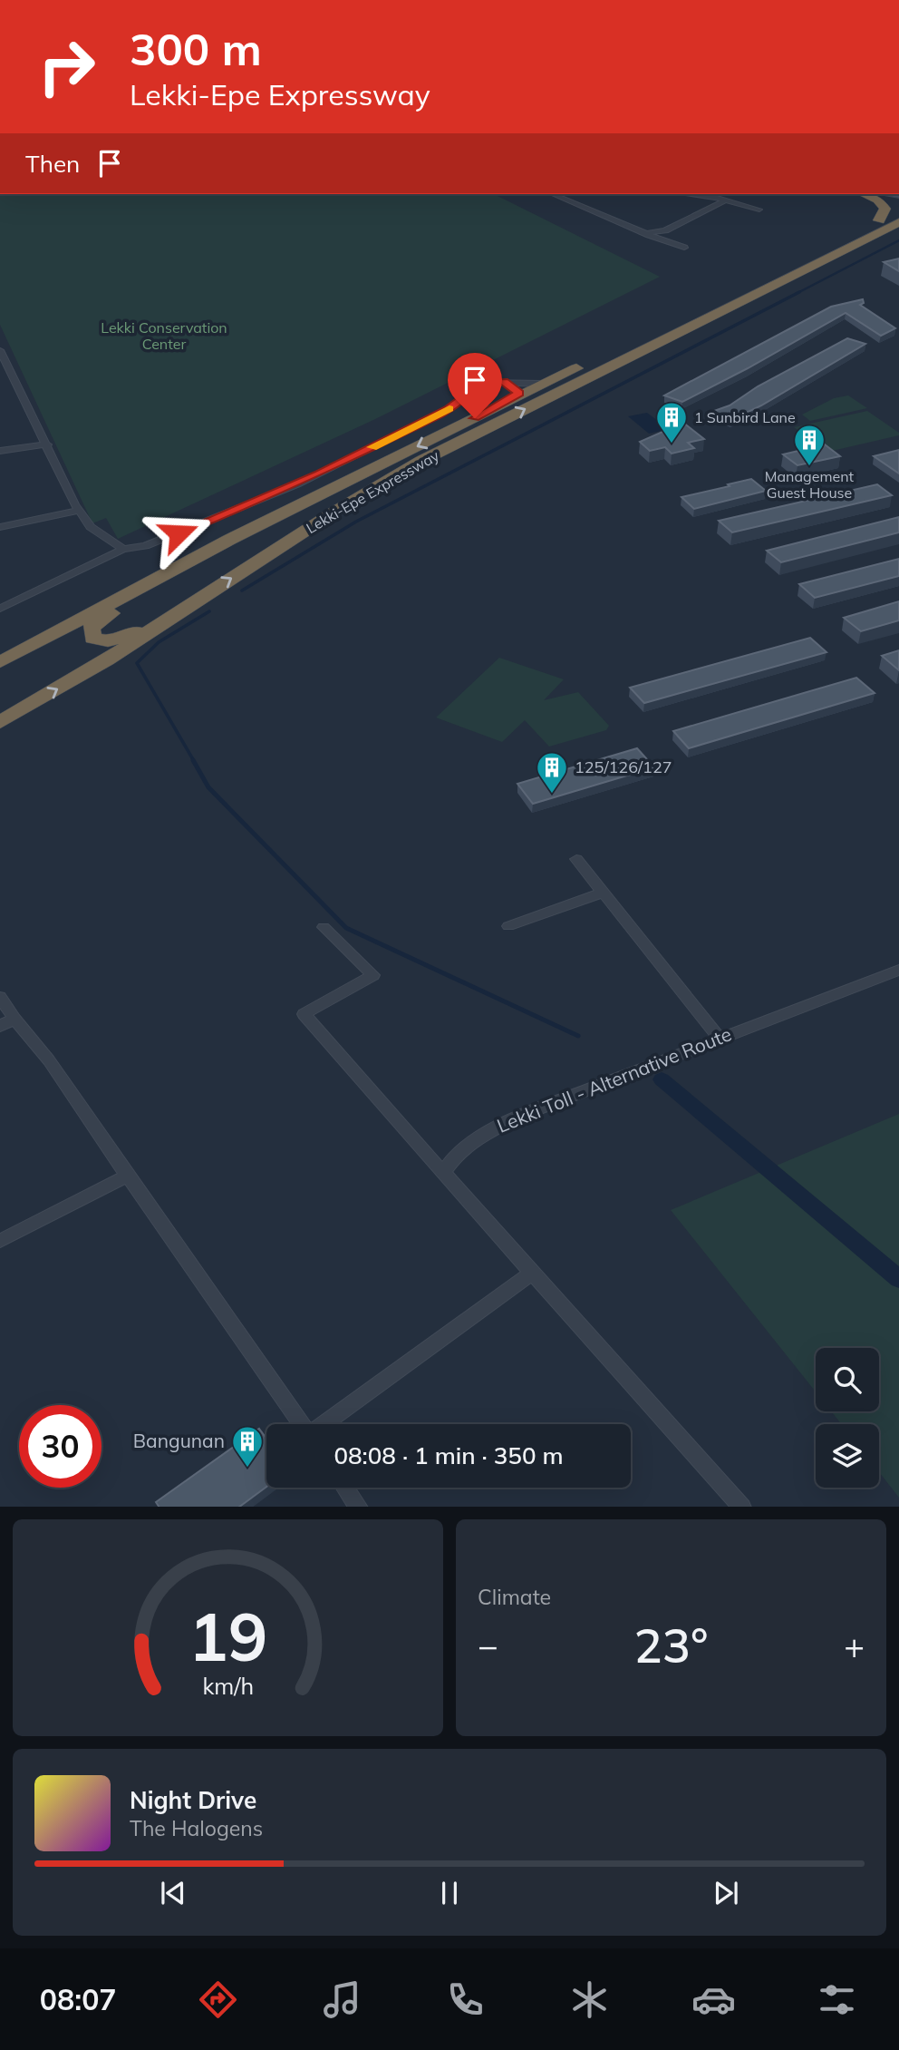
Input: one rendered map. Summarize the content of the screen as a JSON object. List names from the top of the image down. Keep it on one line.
{"streets":{"highway":["Lekki-Epe Expressway"],"street":["Lekki Toll - Alternative Route"]},"parks":["Lekki Conservation Center"],"places":{"building":["1 Sunbird Lane","Management Guest House","125/126/127","Bangunan"]},"page":{"turn":["300 m","Lekki-Epe Expressway"],"then":"Then","limit":"30","trip":"08:08 · 1 min · 350 m","tile":"Climate","heat":["−","23°","+"],"song":["Night Drive","The Halogens"],"tabs":"08:07","gauge":["19","km/h"]}}
